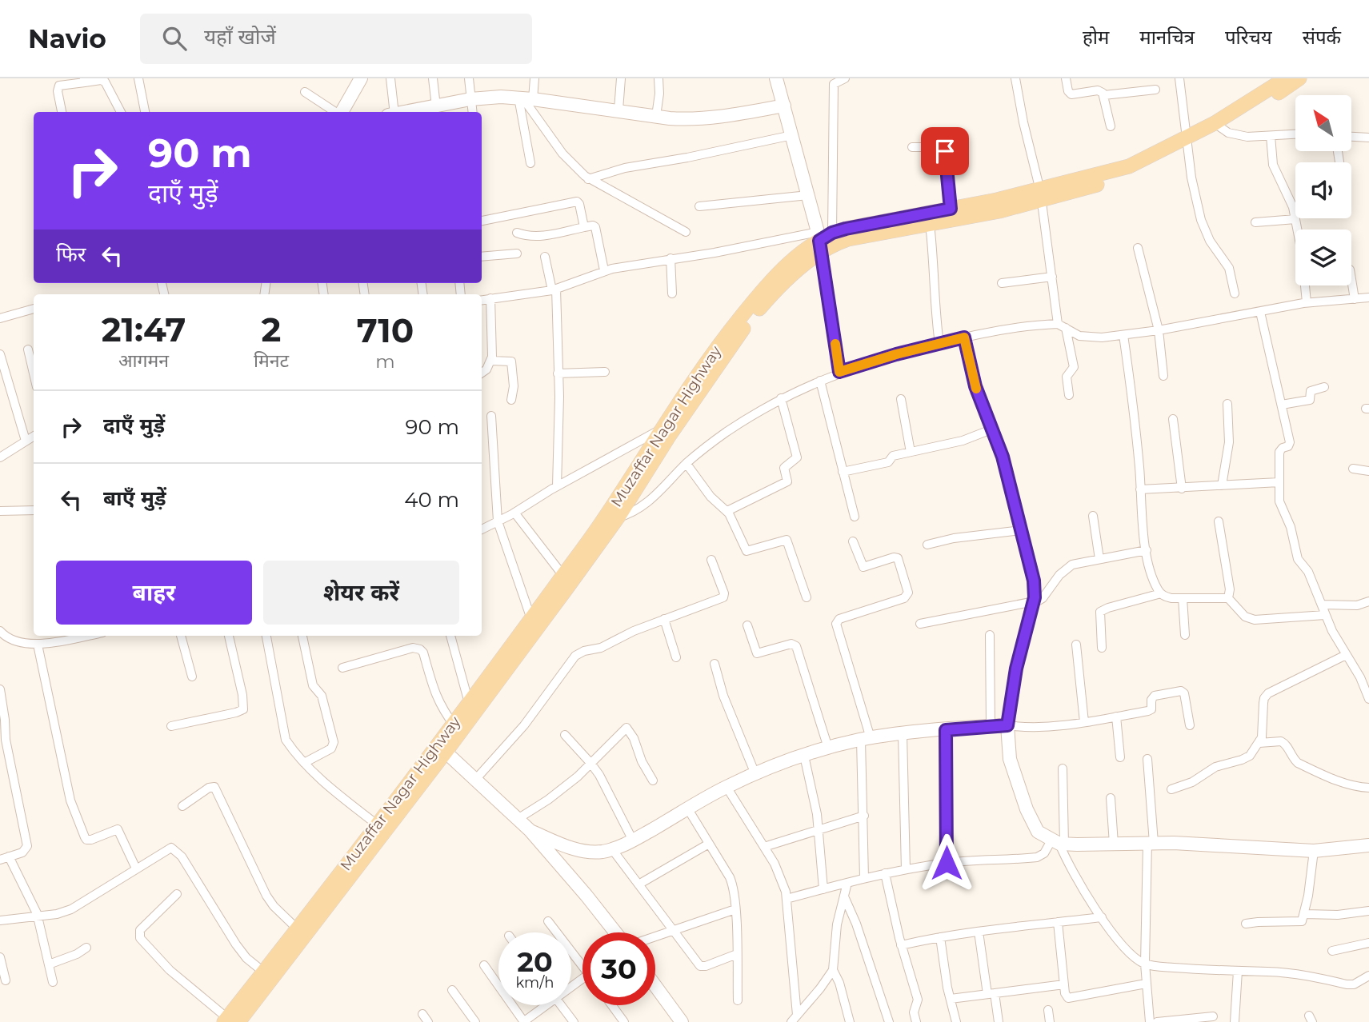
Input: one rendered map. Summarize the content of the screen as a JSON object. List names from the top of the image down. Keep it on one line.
{"streets":{"main road":["Muzaffar Nagar Highway"]},"north":"top left","page":{"header":"Navio","search":"यहाँ खोजें","nav":["होम","मानचित्र","परिचय","संपर्क"],"turn":["90 m","दाएँ मुड़ें"],"then":"फिर","eta":["21:47","आगमन","2","मिनट","710","m"],"list":[{"name":"दाएँ मुड़ें","value":"90 m"},{"name":"बाएँ मुड़ें","value":"40 m"}],"buttons":["बाहर","शेयर करें"],"speed":"20 km/h","limit":"30"}}
